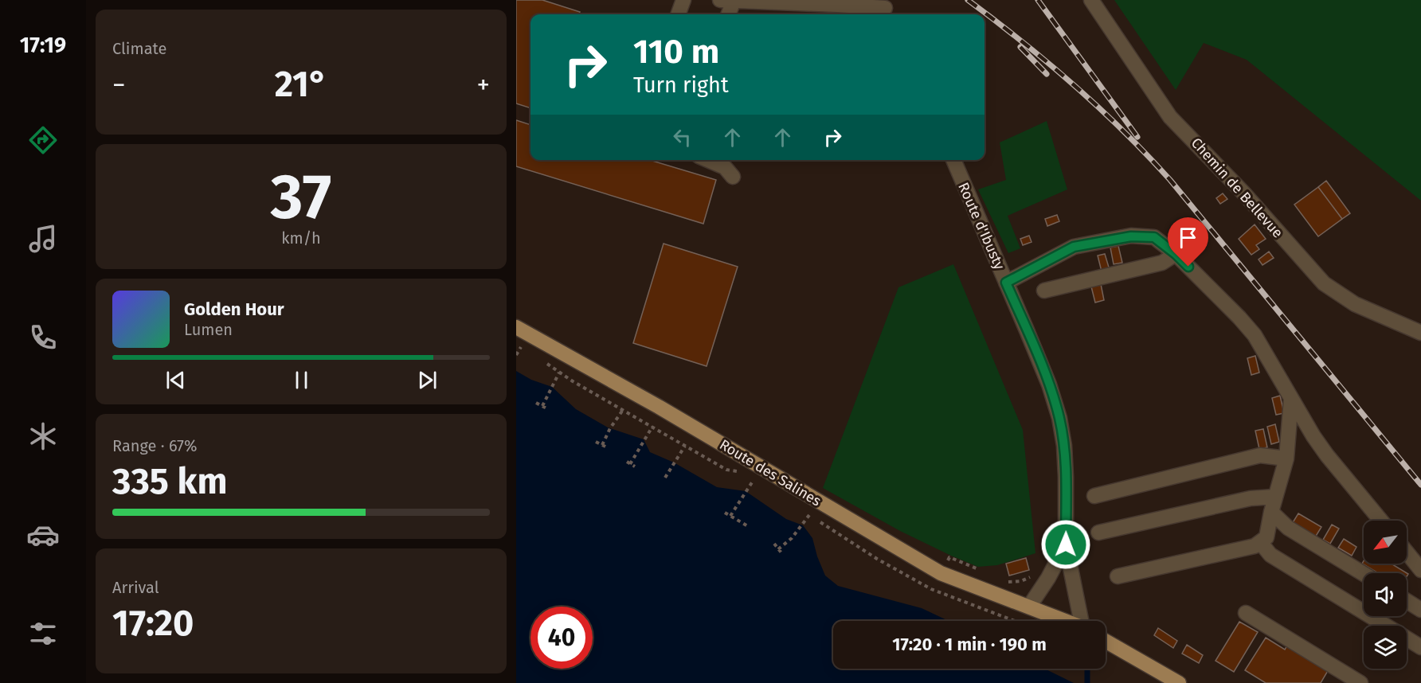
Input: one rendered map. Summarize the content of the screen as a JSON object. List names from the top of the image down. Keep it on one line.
{"streets":{"main road":["Route des Salines"],"street":["Chemin de Bellevue","Route d'Ibusty"]},"north":"bottom left","page":{"tabs":"17:19","tile":["Climate",["37","km/h"],["Range · 67%","335 km"],["Arrival","17:20"]],"turn":["110 m","Turn right"],"heat":["−","21°","+"],"song":["Golden Hour","Lumen"],"limit":"40","trip":"17:20 · 1 min · 190 m"}}
